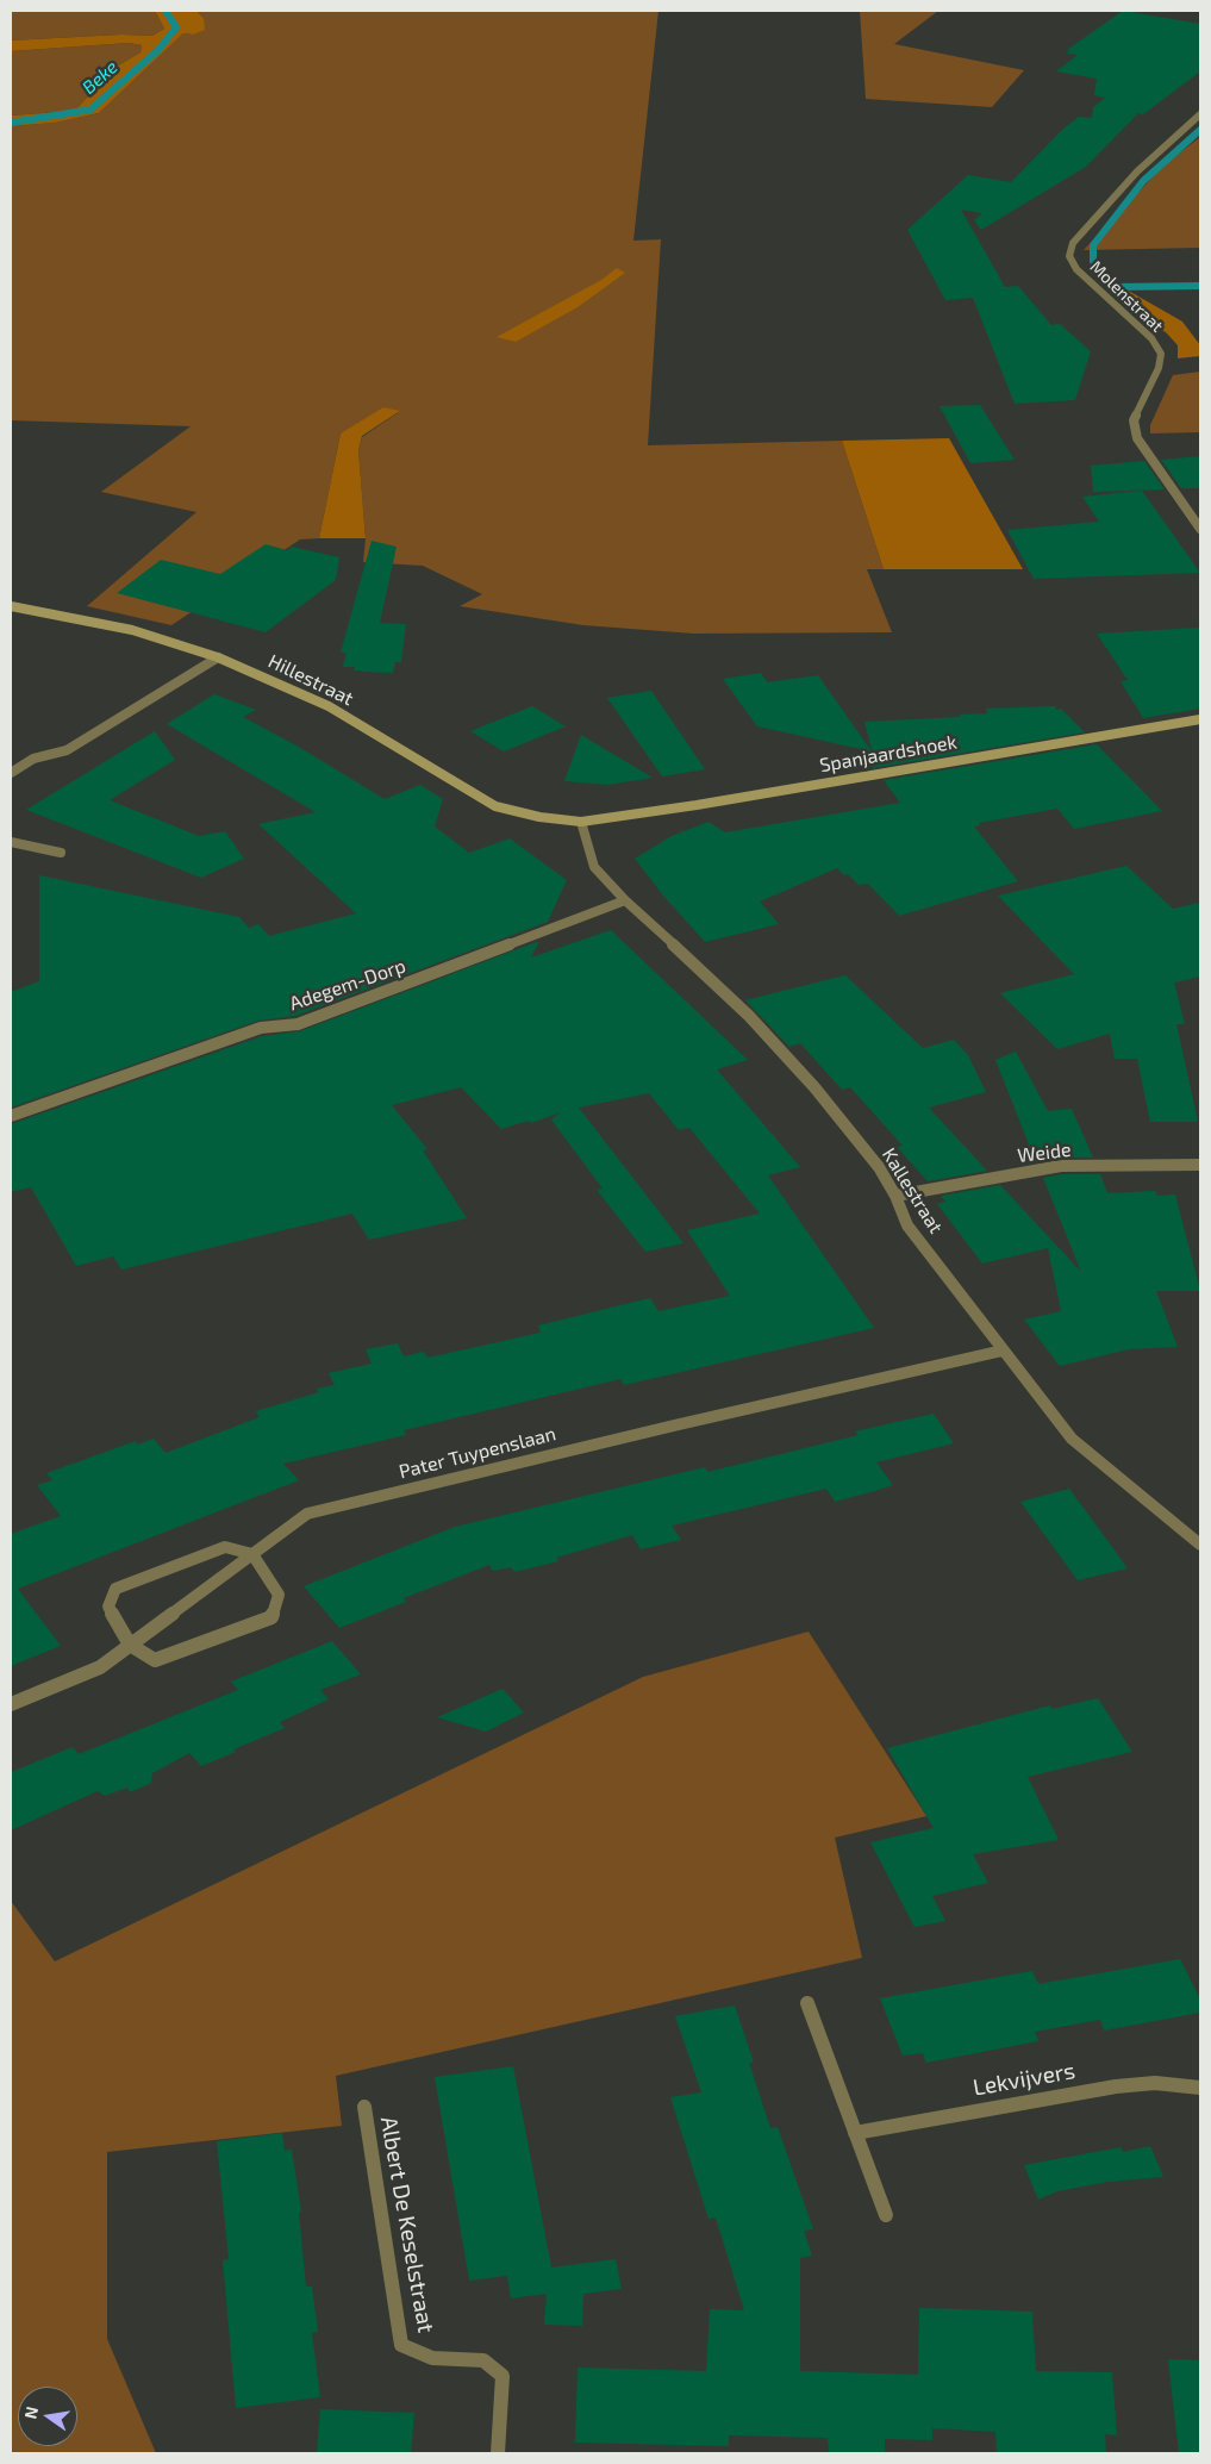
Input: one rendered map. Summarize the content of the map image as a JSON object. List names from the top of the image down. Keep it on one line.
{"streets":{"street":["Molenstraat","Hillestraat","Spanjaardshoek","Adegem-Dorp","Weide","Kallestraat","Pater Tuypenslaan","Lekvijvers","Albert De Keselstraat"]},"crossings":[["Hillestraat","Spanjaardshoek"],["Hillestraat","Kallestraat"],["Spanjaardshoek","Kallestraat"],["Adegem-Dorp","Kallestraat"],["Weide","Kallestraat"],["Kallestraat","Pater Tuypenslaan"]],"water":["Beke"],"north":"left"}
